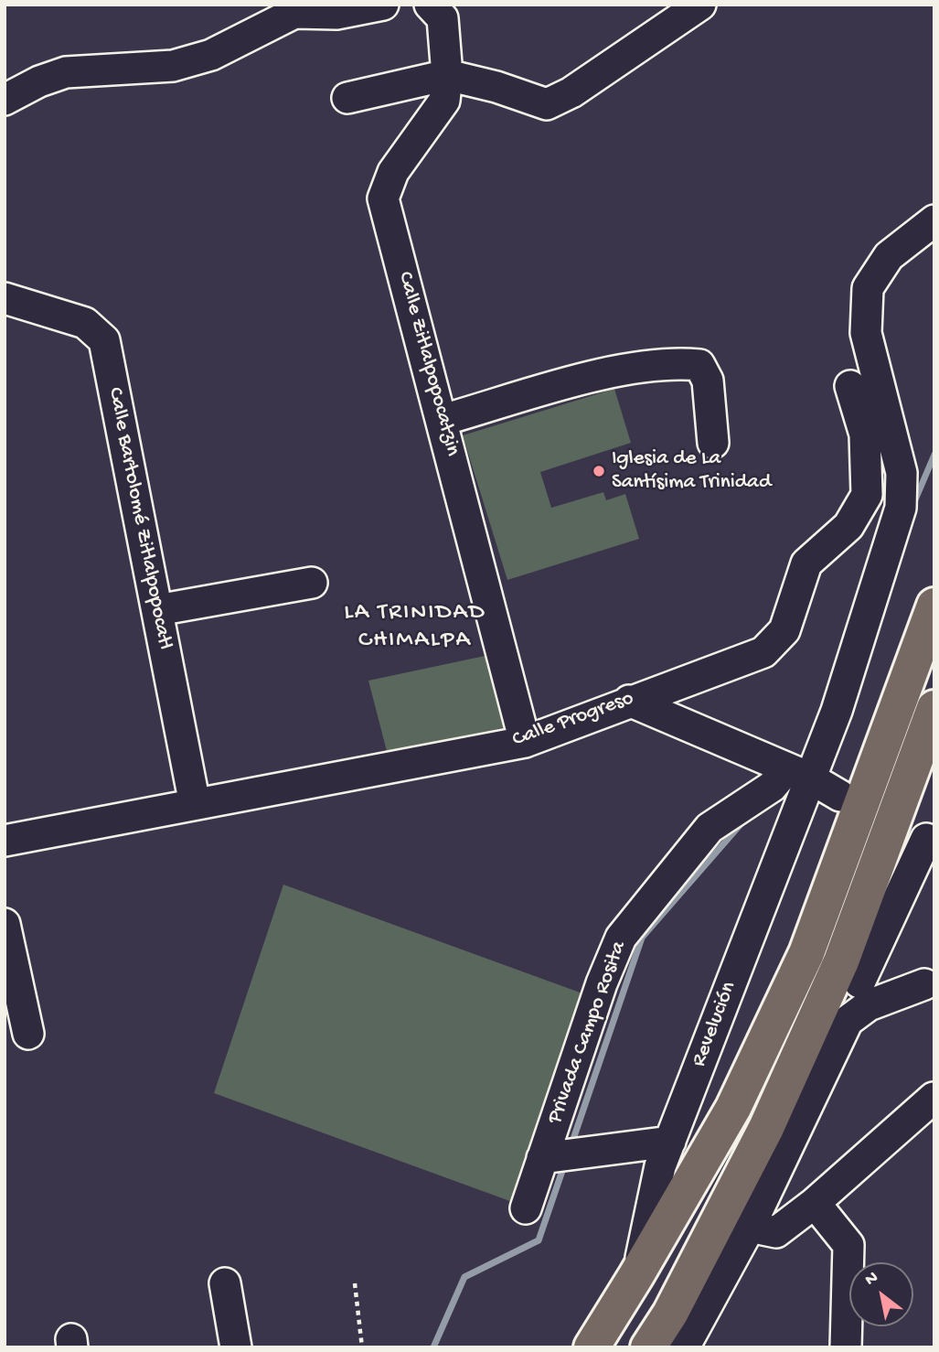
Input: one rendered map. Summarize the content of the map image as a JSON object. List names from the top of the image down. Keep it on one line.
{"streets":{"street":["Calle Zitlalpopocatzin","Calle Bartolomé Zitlalpopocatl","Calle Progreso","Revelución","Privada Campo Rosita"]},"crossings":[["Calle Zitlalpopocatzin","Calle Progreso"],["Calle Bartolomé Zitlalpopocatl","Calle Progreso"],["Revelución","Privada Campo Rosita"]],"districts":["LA TRINIDAD CHIMALPA"],"places":["Iglesia de La Santísima Trinidad"],"north":"top left"}
